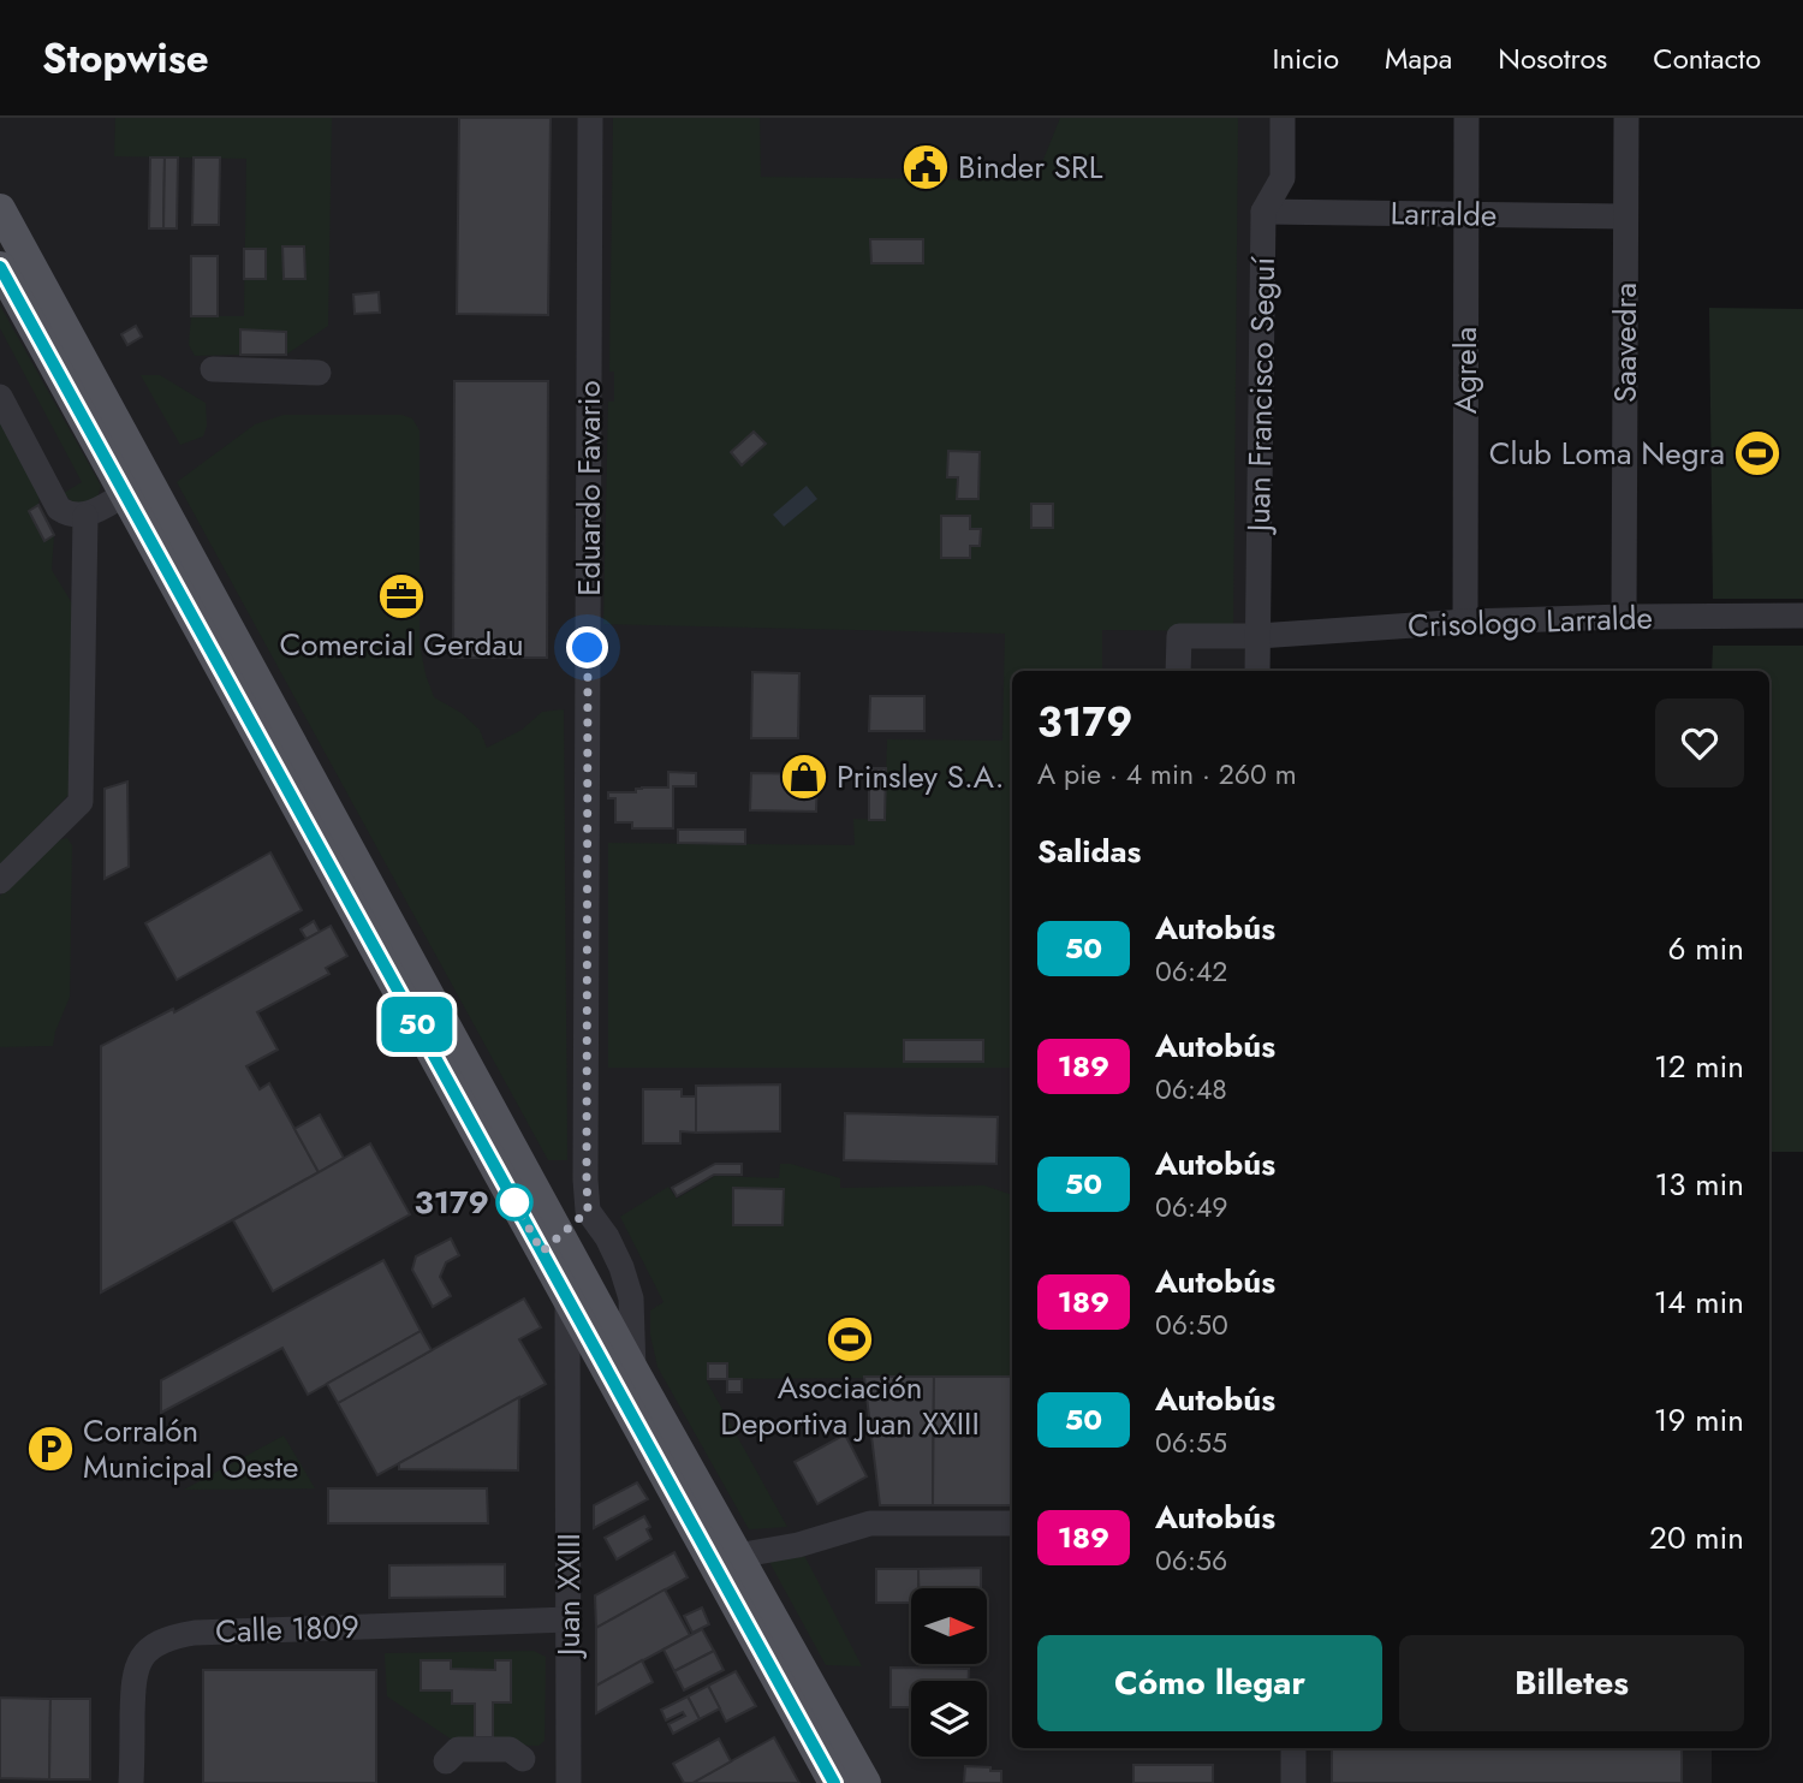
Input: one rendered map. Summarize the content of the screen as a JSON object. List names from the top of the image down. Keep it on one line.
{"streets":{"street":["Larralde","Saavedra","Agrela","Juan Francisco Seguí","Eduardo Favario","Crisologo Larralde","Juan XXIII","Calle 1809"]},"crossings":[["Larralde","Saavedra"],["Larralde","Agrela"],["Larralde","Juan Francisco Seguí"],["Saavedra","Crisologo Larralde"],["Agrela","Crisologo Larralde"],["Juan Francisco Seguí","Crisologo Larralde"],["Juan XXIII","Calle 1809"]],"places":{"public building":["Binder SRL"],"sports":["Club Loma Negra","Asociación Deportiva Juan XXIII"],"office":["Comercial Gerdau"],"shop":["Prinsley S.A."],"other":["3179"],"parking":["Corralón Municipal Oeste"]},"lines":["bus line 50"],"north":"right","page":{"header":"Stopwise","nav":["Inicio","Mapa","Nosotros","Contacto"],"on_map":"50","heading":[["3179","A pie · 4 min · 260 m"],"Salidas"],"list":[{"mark":"50","name":"Autobús","note":"06:42","value":"6 min"},{"mark":"189","name":"Autobús","note":"06:48","value":"12 min"},{"mark":"50","name":"Autobús","note":"06:49","value":"13 min"},{"mark":"189","name":"Autobús","note":"06:50","value":"14 min"},{"mark":"50","name":"Autobús","note":"06:55","value":"19 min"},{"mark":"189","name":"Autobús","note":"06:56","value":"20 min"}],"buttons":["Cómo llegar","Billetes"]}}
